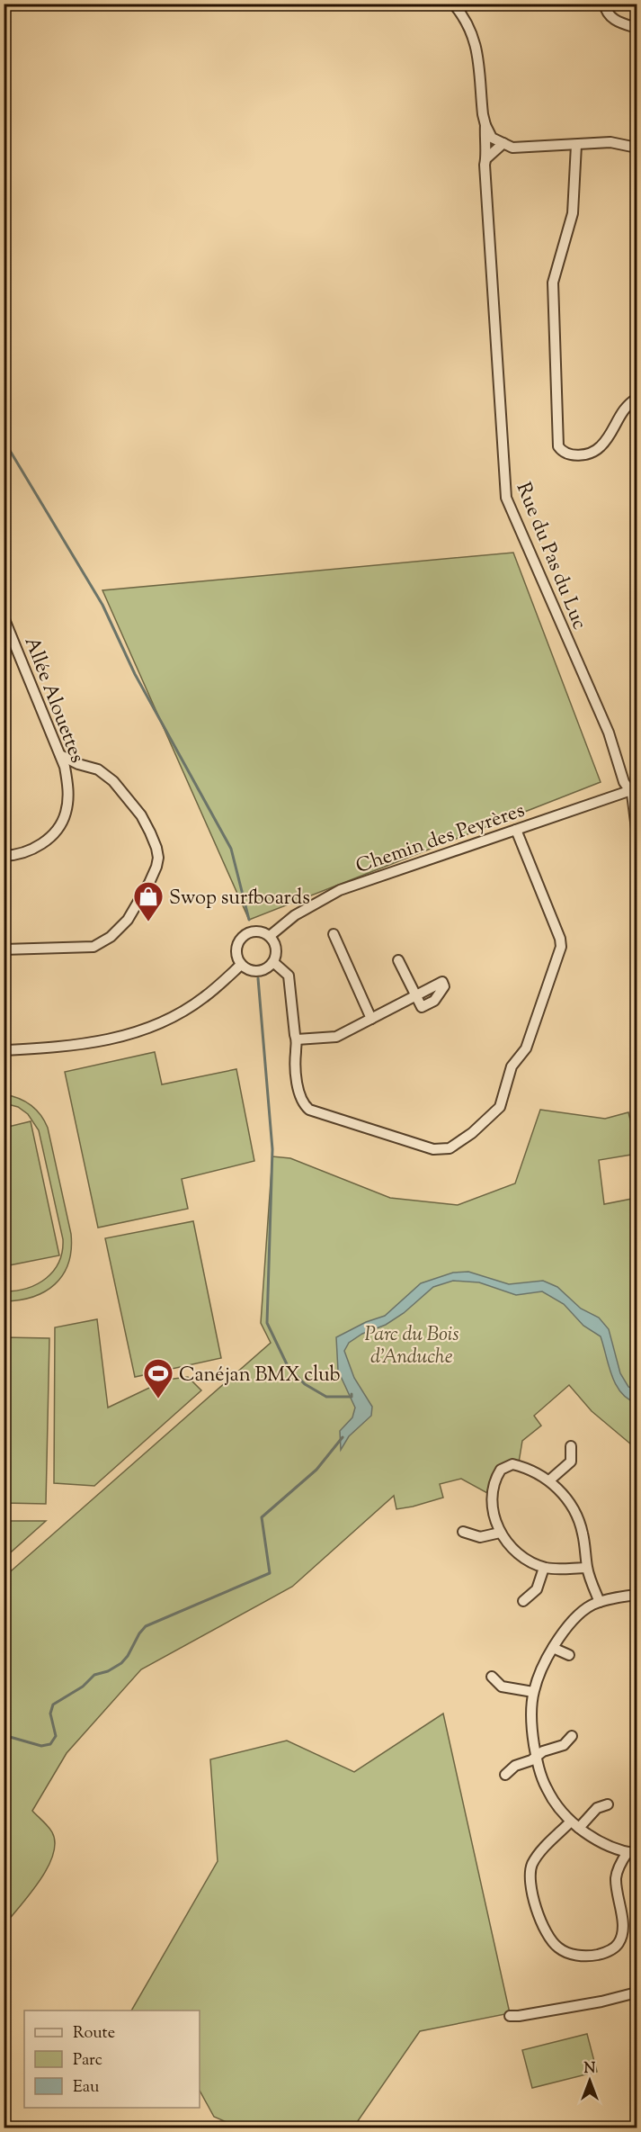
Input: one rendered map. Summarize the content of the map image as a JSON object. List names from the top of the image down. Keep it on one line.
{"streets":{"street":["Rue du Pas du Luc","Allée Alouettes","Chemin des Peyrères"]},"crossings":[["Rue du Pas du Luc","Chemin des Peyrères"]],"parks":["Parc du Bois d'Anduche"],"places":{"shop":["Swop surfboards"],"sports":["Canéjan BMX club"]},"legend":["Route","Parc","Eau"],"north":"top"}
